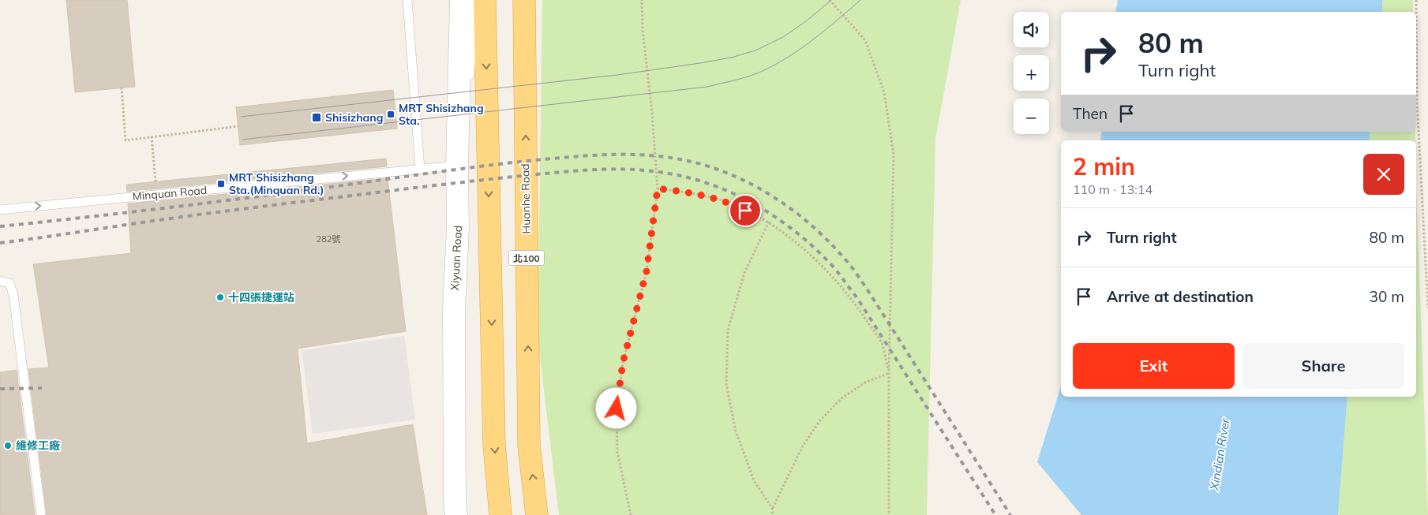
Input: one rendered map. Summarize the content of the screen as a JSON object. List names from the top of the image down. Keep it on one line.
{"streets":{"highway":["Huanhe Road","北100"],"street":["Xiyuan Road"],"lane":["Minquan Road"]},"crossings":[["Minquan Road","Xiyuan Road"]],"one_way":["Minquan Road"],"water":["Xindian River"],"places":{"transit":["MRT Shisizhang Sta.","Shisizhang","MRT Shisizhang Sta.(Minquan Rd.)"],"other":["十四張捷運站","維修工廠"]},"house_numbers":["282號"],"page":{"map_buttons":["+","−"],"turn":["80 m","Turn right"],"then":"Then","heading":["2 min","110 m · 13:14"],"list":[{"name":"Turn right","value":"80 m"},{"name":"Arrive at destination","value":"30 m"}],"buttons":["Exit","Share"]}}
